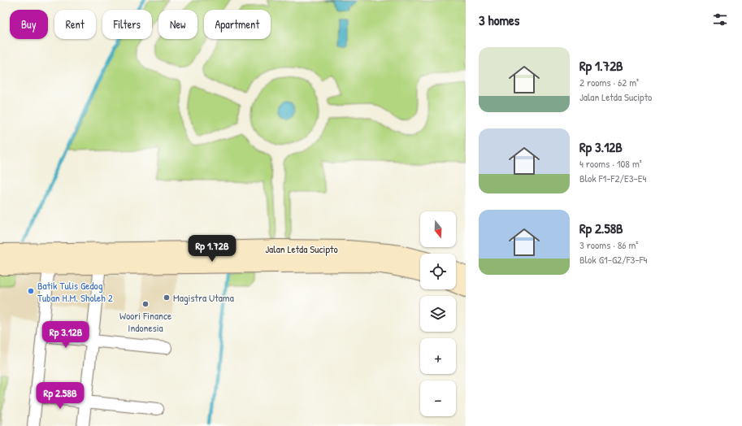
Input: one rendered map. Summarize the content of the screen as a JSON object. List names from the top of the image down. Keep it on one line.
{"streets":{"main road":["Jalan Letda Sucipto"]},"places":["Batik Tulis Gedog Tuban H.M. Sholeh 2","Magistra Utama","Woori Finance Indonesia"],"north":"bottom","page":{"heading":"3 homes","chip":["Buy","Rent","Filters","New","Apartment"],"list":[{"name":"Rp 1.72B","note":"2 rooms · 62 m² · Jalan Letda Sucipto"},{"name":"Rp 3.12B","note":"4 rooms · 108 m² · Blok F1-F2/E3-E4"},{"name":"Rp 2.58B","note":"3 rooms · 86 m² · Blok G1-G2/F3-F4"}],"map_buttons":["+","−"],"price":["Rp 1.72B","Rp 3.12B","Rp 2.58B"]}}
